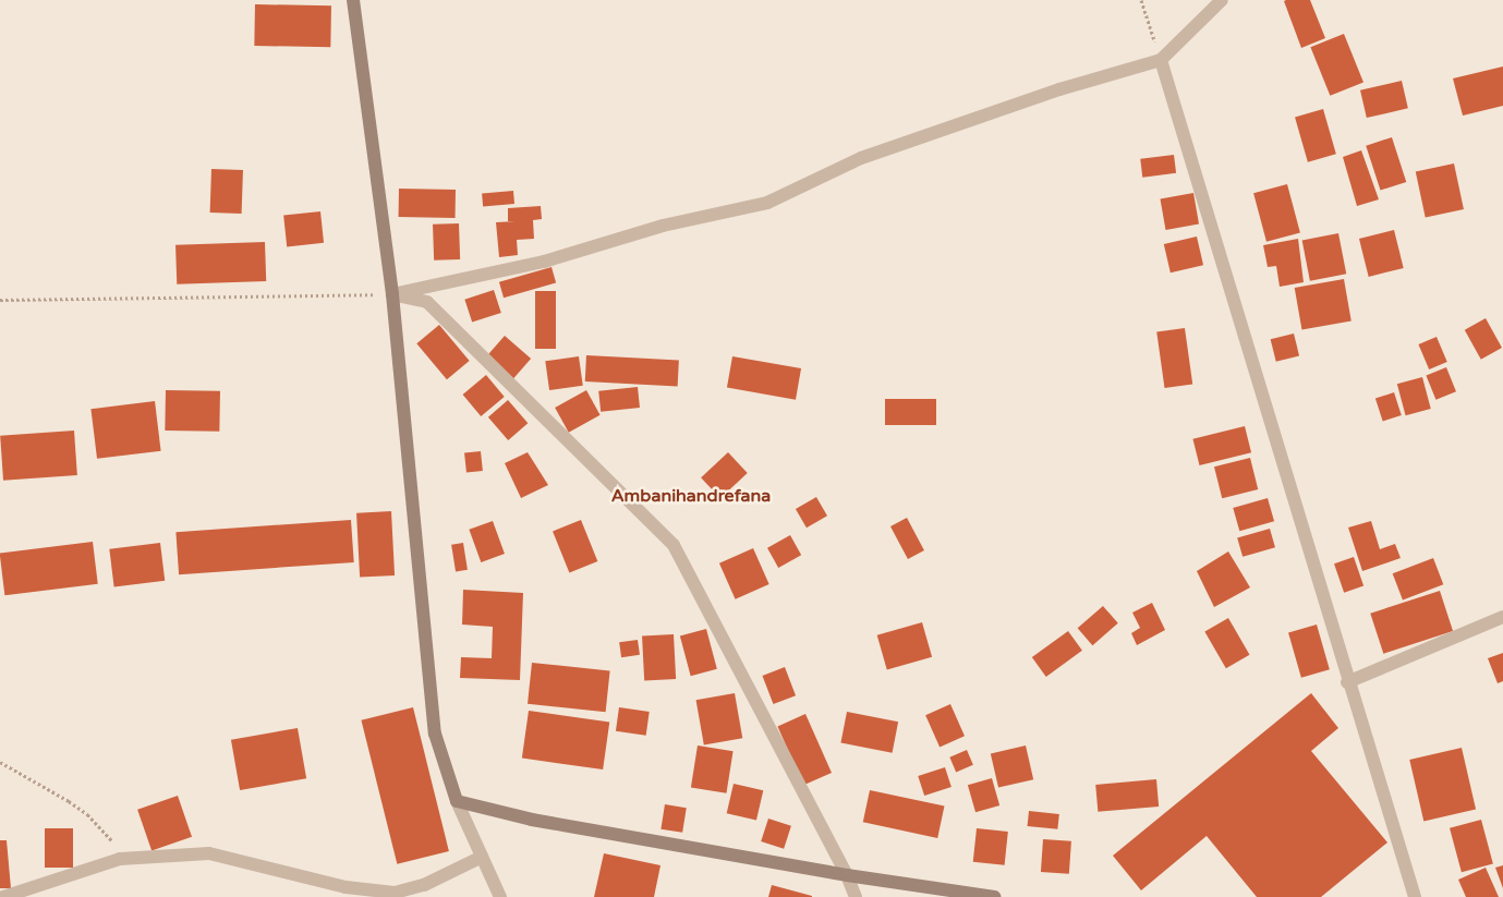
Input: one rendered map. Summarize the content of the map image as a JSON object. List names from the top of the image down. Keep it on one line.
{"districts":["Ambanihandrefana"]}
